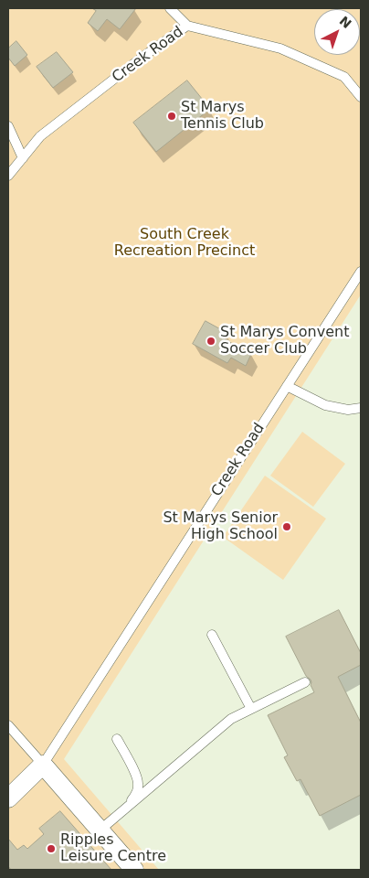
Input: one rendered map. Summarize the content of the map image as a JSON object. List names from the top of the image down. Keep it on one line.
{"streets":{"street":["Creek Road"]},"parks":["South Creek Recreation Precinct"],"places":["St Marys Tennis Club","St Marys Convent Soccer Club","St Marys Senior High School","Ripples Leisure Centre"],"north":"top right"}
